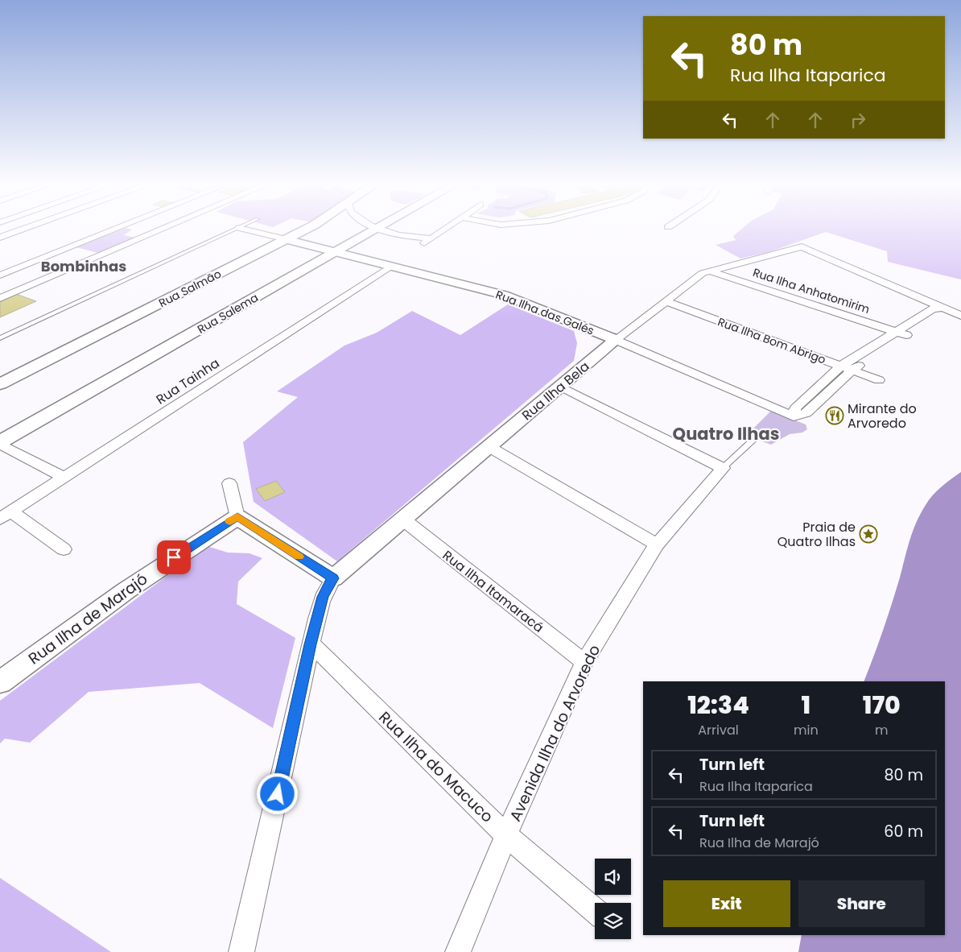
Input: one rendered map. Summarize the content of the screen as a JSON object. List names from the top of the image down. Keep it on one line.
{"streets":{"main road":["Rua Salmão","Rua Salema"],"street":["Rua Ilha Anhatomirim","Rua Ilha das Galés","Rua Ilha Bom Abrigo","Rua Tainha","Rua Ilha Bela","Rua Ilha Itamaracá","Rua Ilha de Marajó","Avenida Ilha do Arvoredo","Rua Ilha do Macuco"]},"crossings":[["Rua Salmão","Rua Ilha das Galés"],["Rua Ilha Anhatomirim","Rua Ilha Bela"],["Rua Ilha das Galés","Rua Salema"],["Rua Ilha das Galés","Rua Tainha"],["Rua Ilha das Galés","Rua Ilha Bela"],["Rua Ilha Bom Abrigo","Rua Ilha Bela"],["Rua Ilha Bela","Rua Ilha Itamaracá"],["Rua Ilha Itamaracá","Avenida Ilha do Arvoredo"],["Avenida Ilha do Arvoredo","Rua Ilha do Macuco"]],"districts":["Bombinhas","Quatro Ilhas"],"places":{"restaurant":["Mirante do Arvoredo"],"place":["Praia de Quatro Ilhas"]},"page":{"turn":["80 m","Rua Ilha Itaparica"],"eta":["12:34","Arrival","1","min","170","m"],"list":[{"name":"Turn left","note":"Rua Ilha Itaparica","value":"80 m"},{"name":"Turn left","note":"Rua Ilha de Marajó","value":"60 m"}],"buttons":["Exit","Share"]}}
